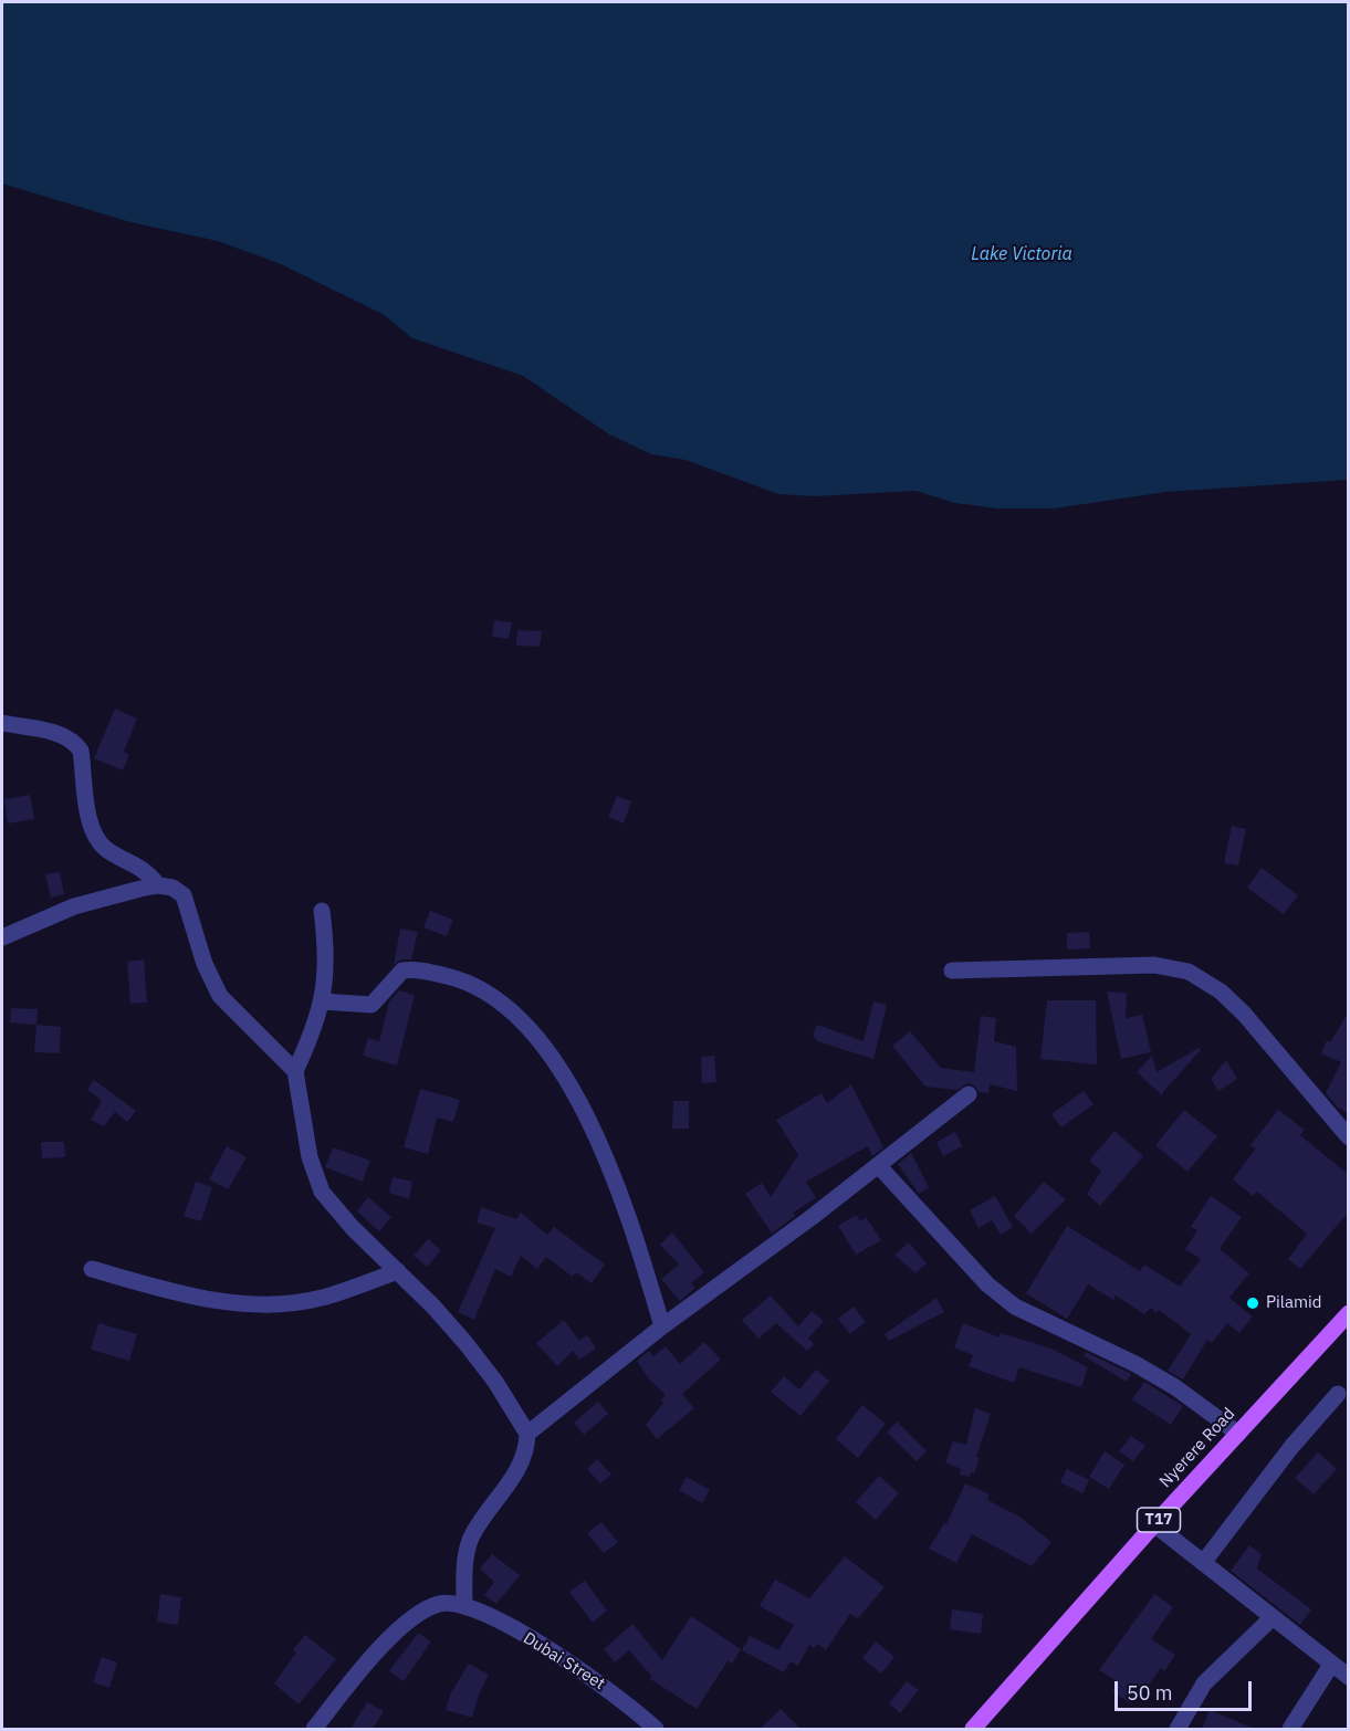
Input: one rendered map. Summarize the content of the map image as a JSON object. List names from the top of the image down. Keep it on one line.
{"streets":{"main road":["Nyerere Road","T17"],"street":["Dubai Street"]},"water":["Lake Victoria"],"places":["Pilamid"],"scale_bar":"50 m"}
